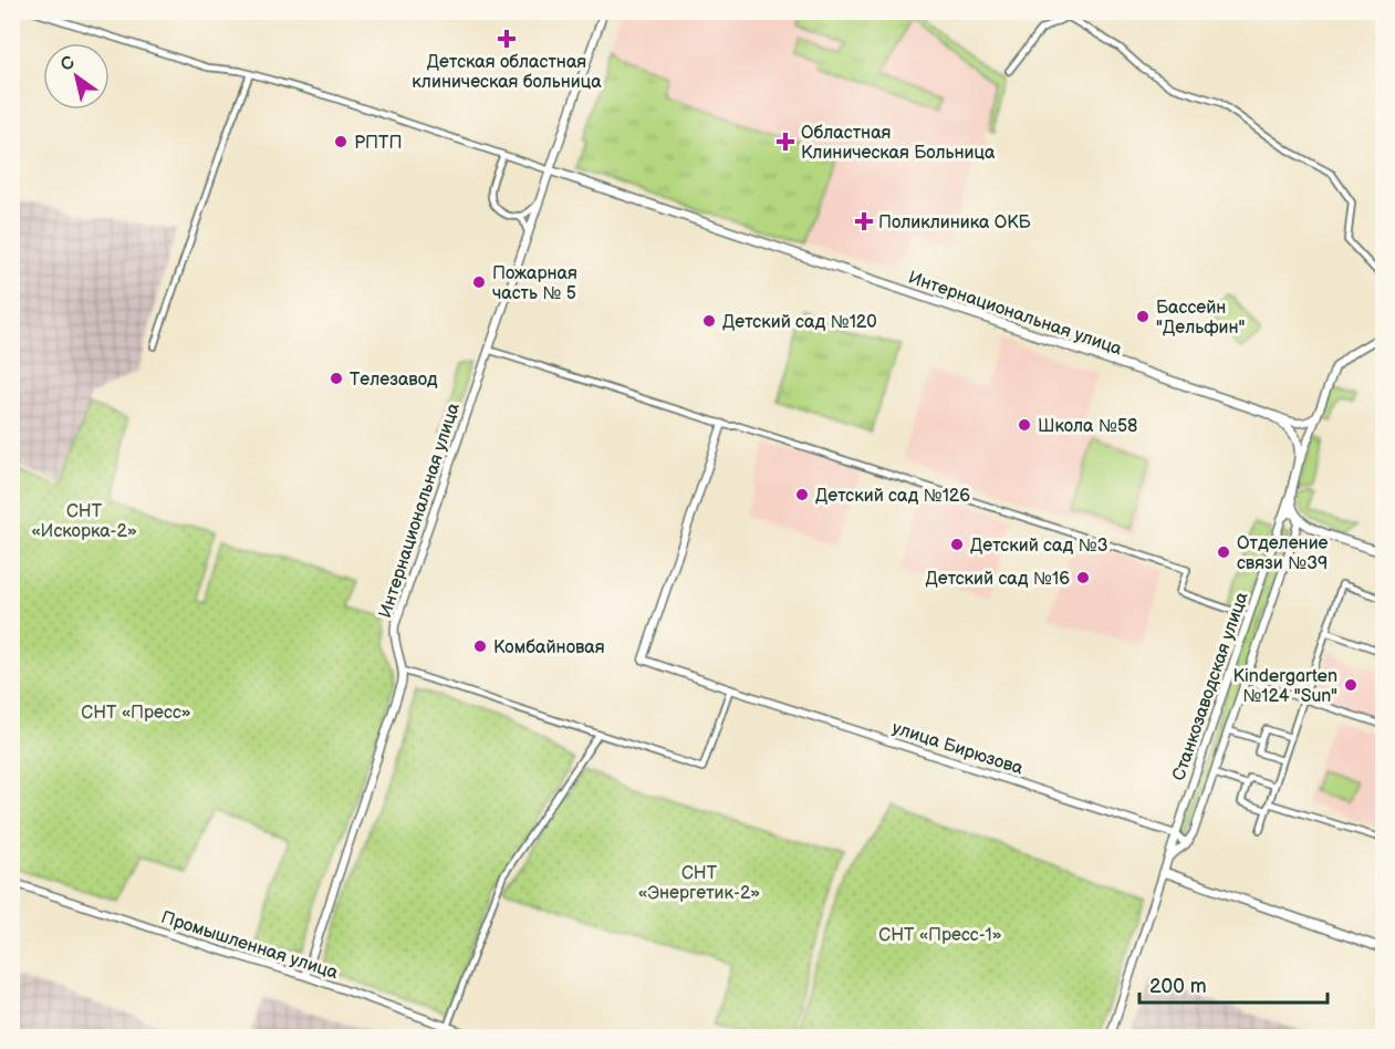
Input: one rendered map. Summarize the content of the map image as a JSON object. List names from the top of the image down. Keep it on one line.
{"streets":{"main road":["Интернациональная улица"],"street":["Станкозаводская улица","улица Бирюзова","Промышленная улица"]},"crossings":[["Интернациональная улица","Станкозаводская улица"],["Интернациональная улица","Промышленная улица"],["Станкозаводская улица","улица Бирюзова"]],"parks":["СНТ «Искорка-2»","СНТ «Пресс»","СНТ «Энергетик-2»","СНТ «Пресс-1»"],"places":{"health":["Детская областная клиническая больница","Областная Клиническая Больница","Поликлиника ОКБ"],"other":["РПТП","Пожарная часть № 5","Бассейн \"Дельфин\"","Детский сад №120","Телезавод","Школа №58","Детский сад №126","Детский сад №3","Отделение связи №39","Детский сад №16","Комбайновая","Kindergarten №124 \"Sun\""]},"scale_bar":"200 m","north":"top left"}
